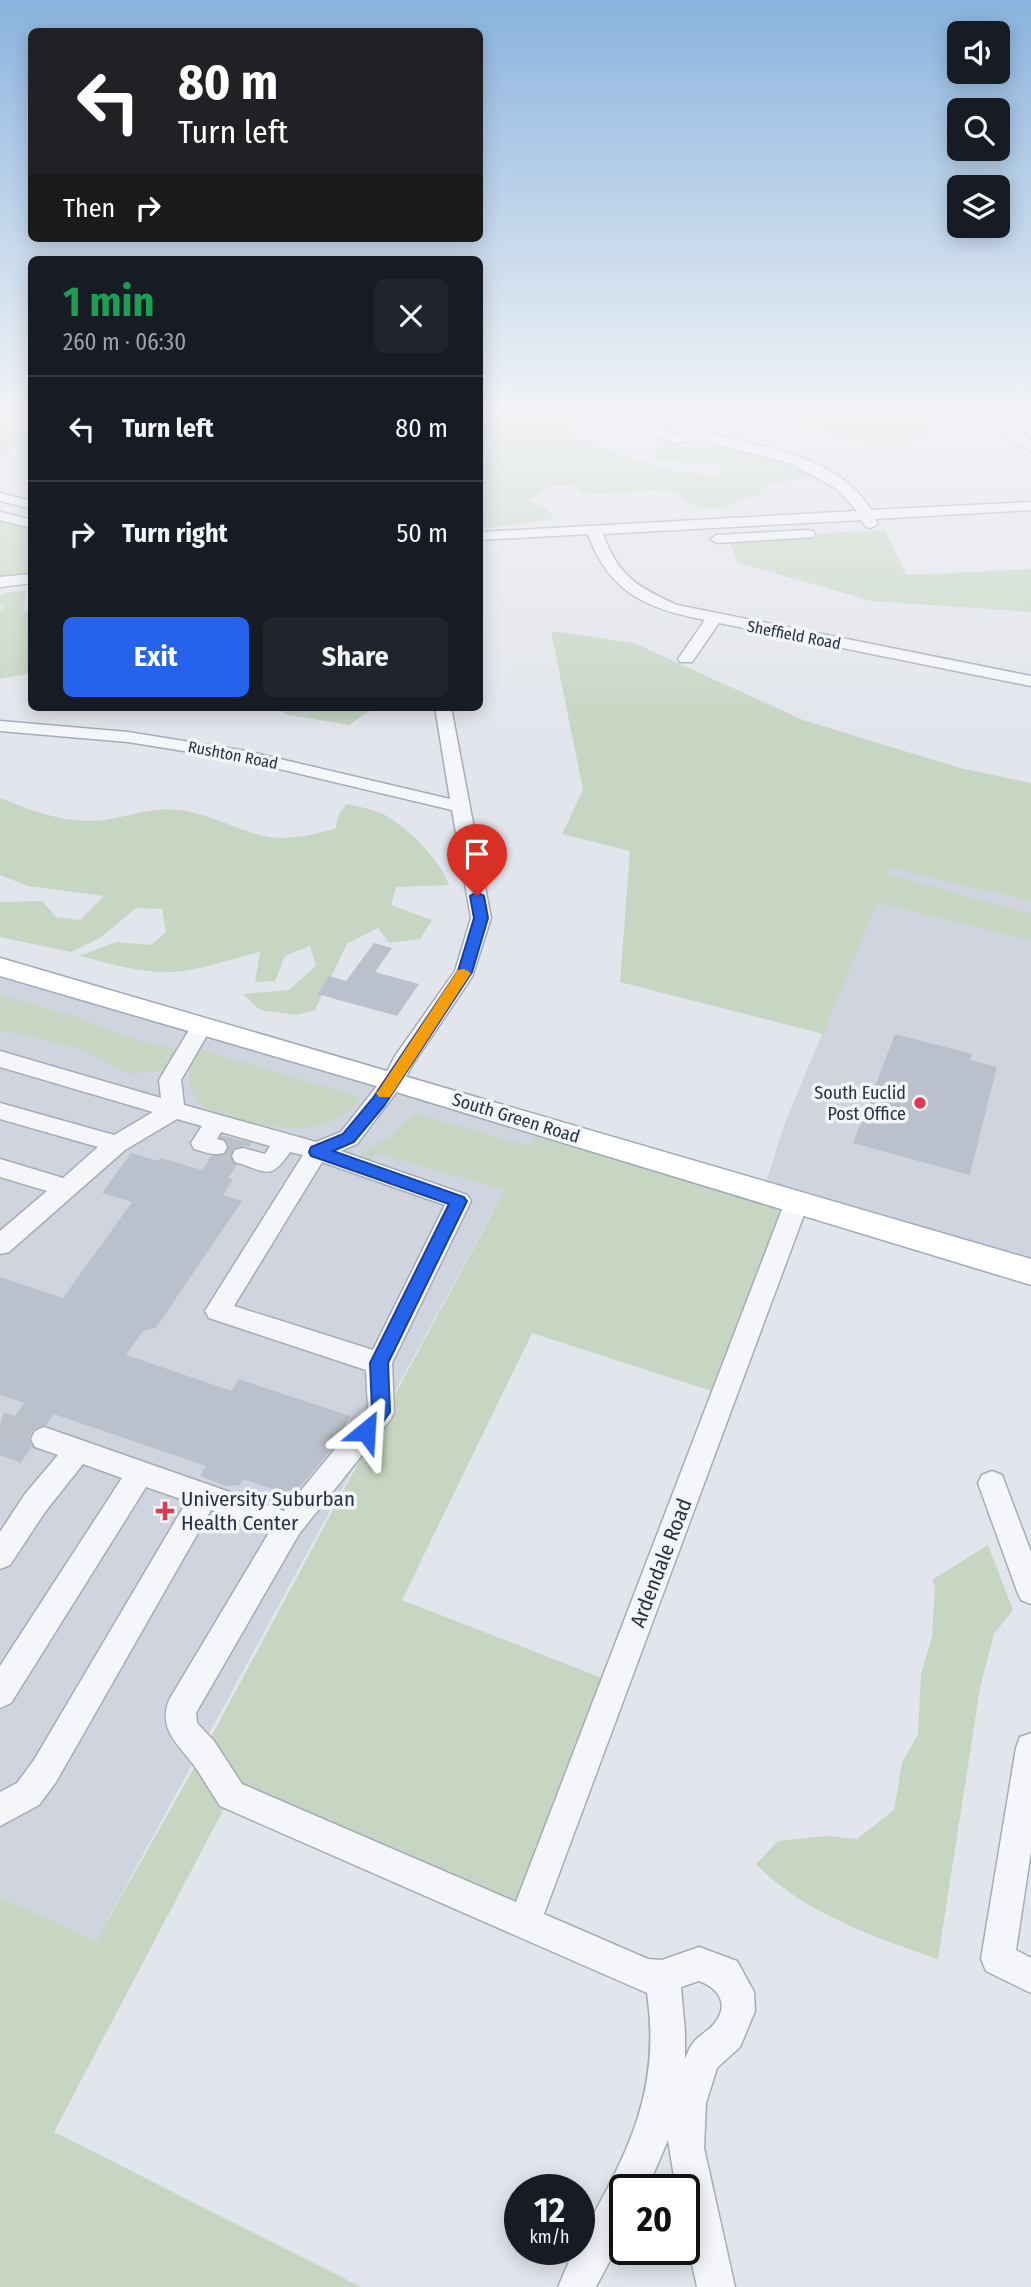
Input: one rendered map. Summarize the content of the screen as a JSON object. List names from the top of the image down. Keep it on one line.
{"streets":{"main road":["South Green Road"],"street":["Sheffield Road","Rushton Road","Ardendale Road"]},"crossings":[["South Green Road","Ardendale Road"]],"places":{"other":["South Euclid Post Office"],"health":["University Suburban Health Center"]},"page":{"turn":["80 m","Turn left"],"then":"Then","heading":["1 min","260 m · 06:30"],"list":[{"name":"Turn left","value":"80 m"},{"name":"Turn right","value":"50 m"}],"buttons":["Exit","Share"],"speed":"12 km/h","limit":"20"}}
